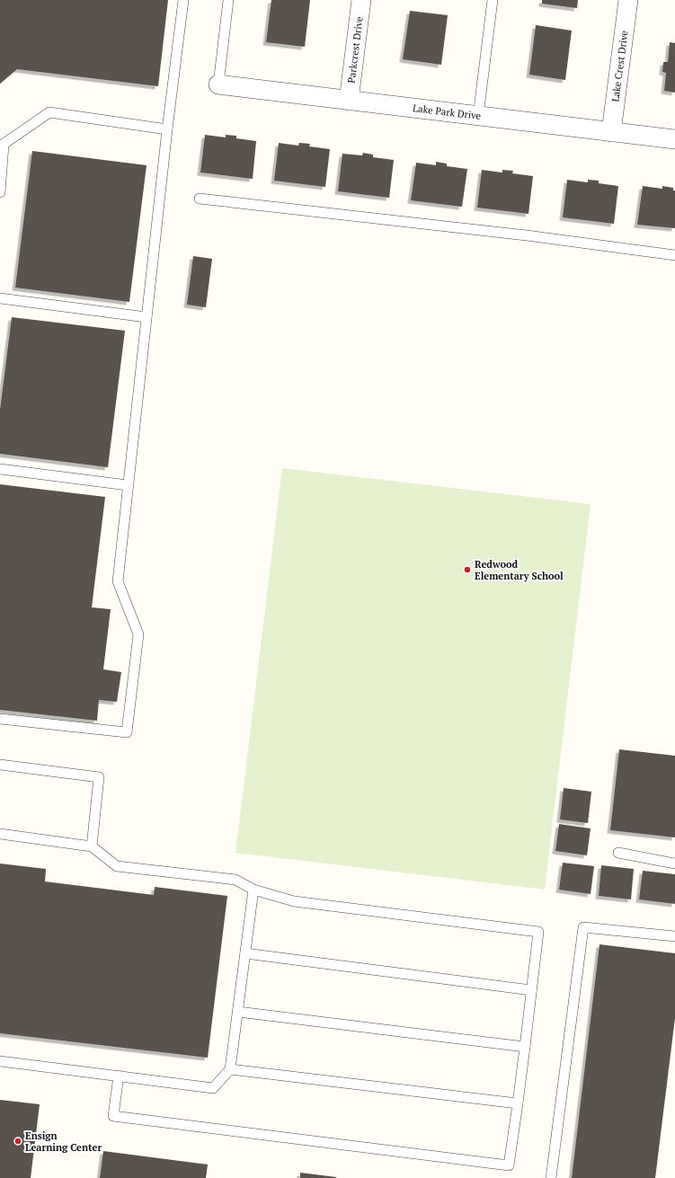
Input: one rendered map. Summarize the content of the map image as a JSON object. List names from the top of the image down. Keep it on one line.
{"streets":{"street":["Parkcrest Drive","Lake Crest Drive","Lake Park Drive"]},"crossings":[["Parkcrest Drive","Lake Park Drive"],["Lake Crest Drive","Lake Park Drive"]],"places":["Redwood Elementary School","Ensign Learning Center"]}
